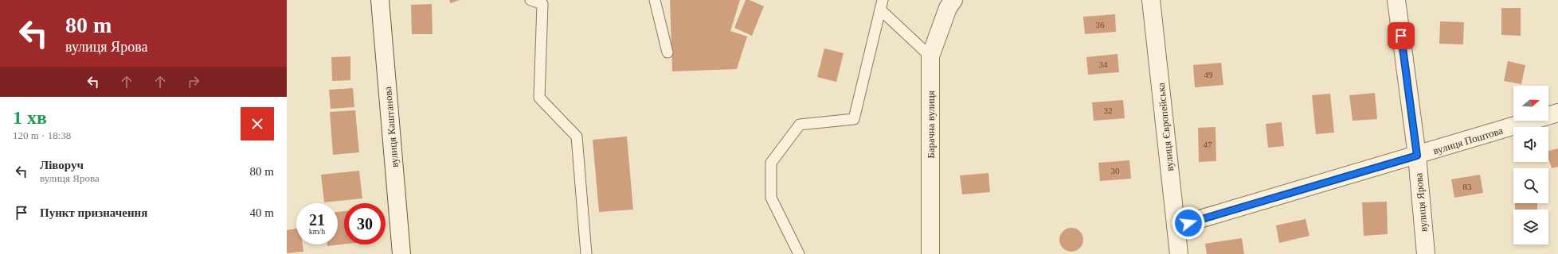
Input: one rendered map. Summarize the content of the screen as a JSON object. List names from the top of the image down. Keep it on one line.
{"streets":{"street":["Барачна вулиця","вулиця Каштанова","вулиця Європейська","вулиця Поштова","вулиця Ярова"]},"crossings":[["вулиця Європейська","вулиця Поштова"],["вулиця Поштова","вулиця Ярова"]],"house_numbers":["36","34","49","32","47","30","83"],"north":"right","page":{"turn":["80 m","вулиця Ярова"],"heading":["1 хв","120 m · 18:38"],"list":[{"name":"Ліворуч","note":"вулиця Ярова","value":"80 m"},{"name":"Пункт призначення","value":"40 m"}],"speed":"21 km/h","limit":"30"}}
